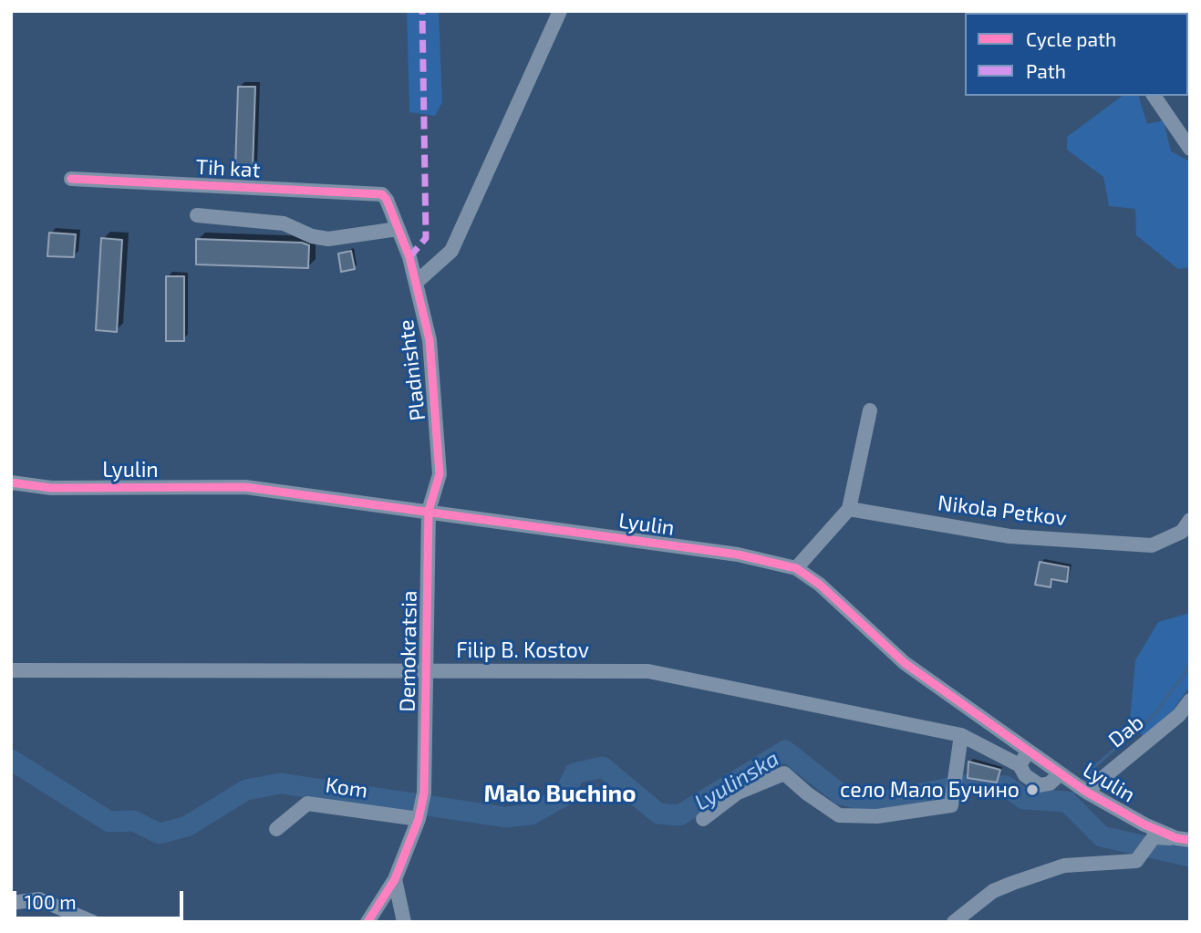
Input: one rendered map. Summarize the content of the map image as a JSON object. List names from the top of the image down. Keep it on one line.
{"streets":{"street":["Tih kat","Pladnishte","Lyulin","Nikola Petkov","Filip B. Kostov","Demokratsia","Dab","Kom"]},"crossings":[["Tih kat","Pladnishte"],["Pladnishte","Lyulin"],["Pladnishte","Demokratsia"],["Lyulin","Filip B. Kostov"],["Lyulin","Demokratsia"],["Lyulin","Dab"],["Filip B. Kostov","Demokratsia"],["Demokratsia","Kom"]],"districts":["Malo Buchino"],"water":["Lyulinska"],"places":["село Мало Бучино"],"legend":["Cycle path","Path"],"scale_bar":"100 m"}
